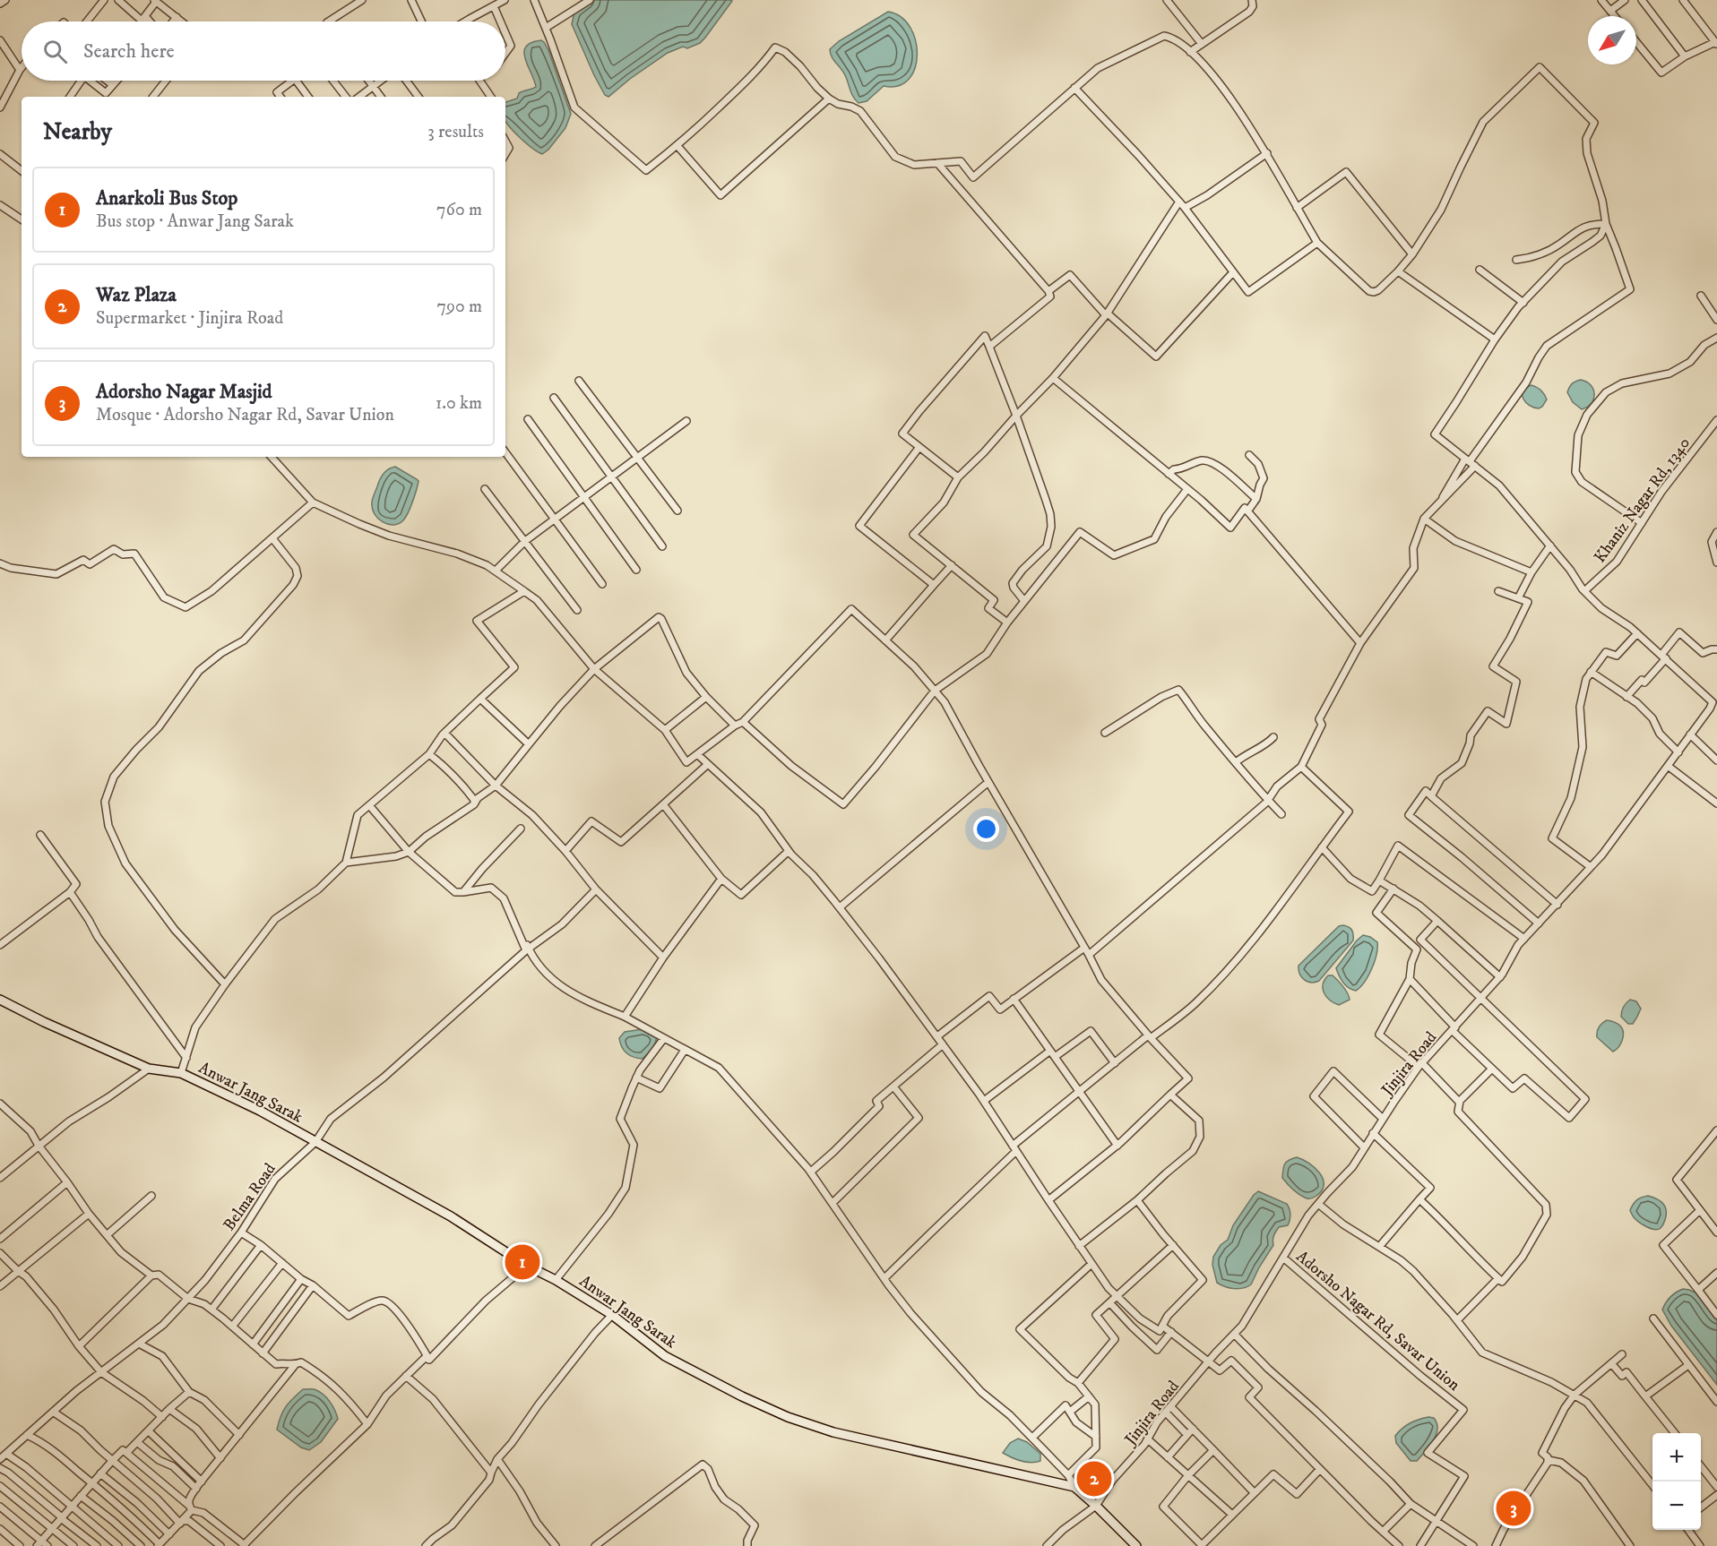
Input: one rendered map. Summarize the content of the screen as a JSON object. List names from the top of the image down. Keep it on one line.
{"streets":{"main road":["Anwar Jang Sarak"],"street":["Khaniz Nagar Rd, 1340","Jinjira Road","Belma Road","Adorsho Nagar Rd, Savar Union"]},"crossings":[["Khaniz Nagar Rd, 1340","Jinjira Road"],["Jinjira Road","Anwar Jang Sarak"],["Jinjira Road","Adorsho Nagar Rd, Savar Union"],["Anwar Jang Sarak","Belma Road"]],"north":"bottom left","page":{"search":"Search here","heading":["Nearby","3 results"],"list":[{"mark":"1","name":"Anarkoli Bus Stop","note":"Bus stop · Anwar Jang Sarak","value":"760 m"},{"mark":"2","name":"Waz Plaza","note":"Supermarket · Jinjira Road","value":"790 m"},{"mark":"3","name":"Adorsho Nagar Masjid","note":"Mosque · Adorsho Nagar Rd, Savar Union","value":"1.0 km"}],"pins":["1","2","3"],"map_buttons":["+","−"]}}
